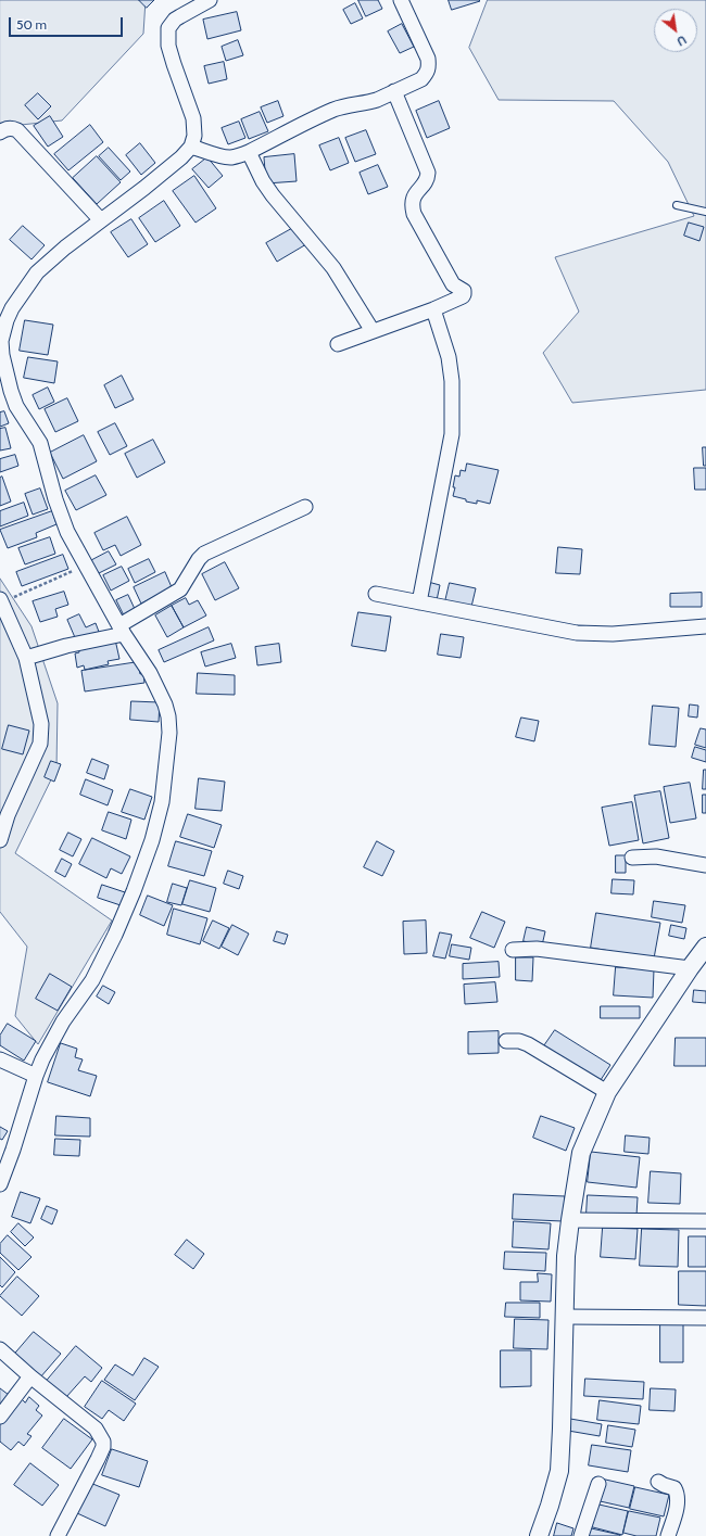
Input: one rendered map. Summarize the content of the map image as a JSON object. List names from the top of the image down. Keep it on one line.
{"scale_bar":"50 m","north":"bottom right"}
